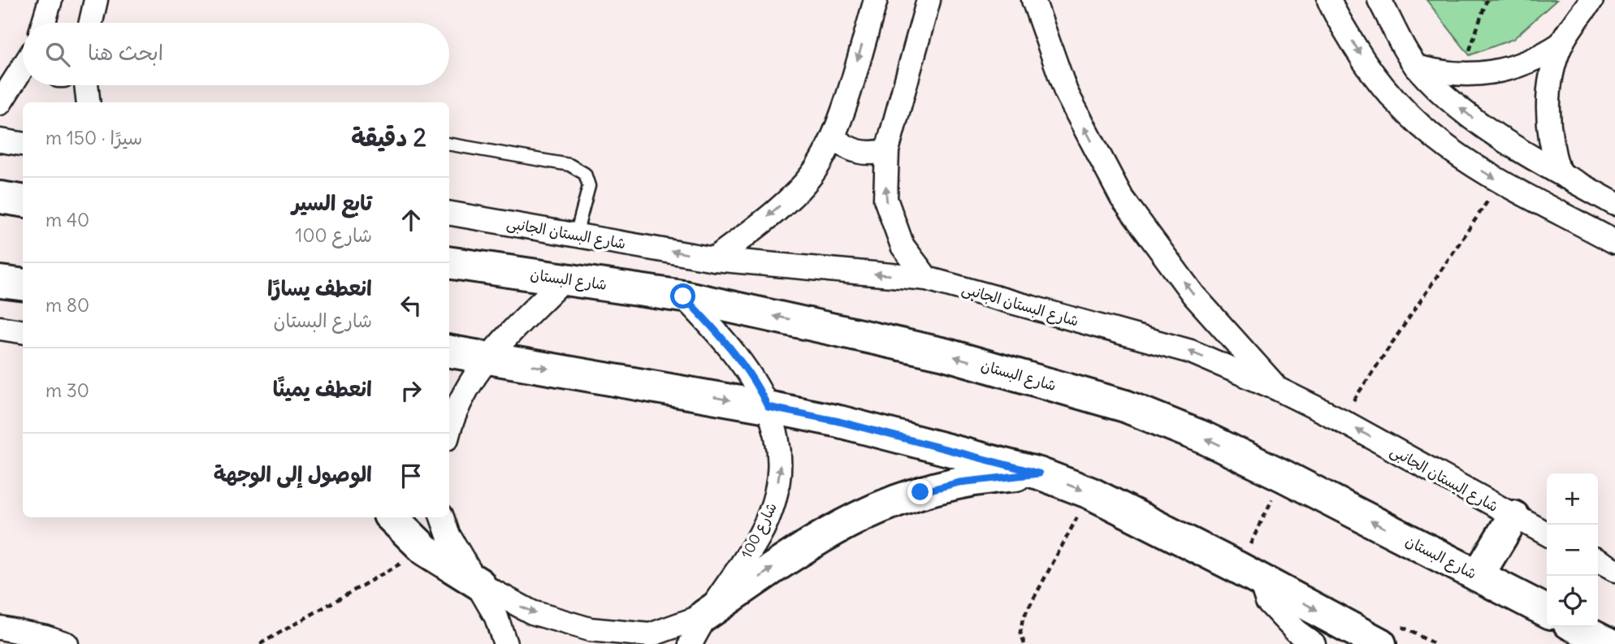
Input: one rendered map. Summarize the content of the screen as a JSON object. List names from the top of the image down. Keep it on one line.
{"streets":{"street":["شارع البستان الجانبى","شارع البستان","شارع 100"]},"crossings":[["شارع البستان","شارع 100"]],"one_way":["شارع 100"],"page":{"search":"ابحث هنا","heading":["2 دقيقة","سيرًا · 150 m"],"list":[["تابع السير","شارع 100","40 m"],["انعطف يسارًا","شارع البستان","80 m"],["انعطف يمينًا","30 m"],"الوصول إلى الوجهة"],"map_buttons":["+","−"]}}
